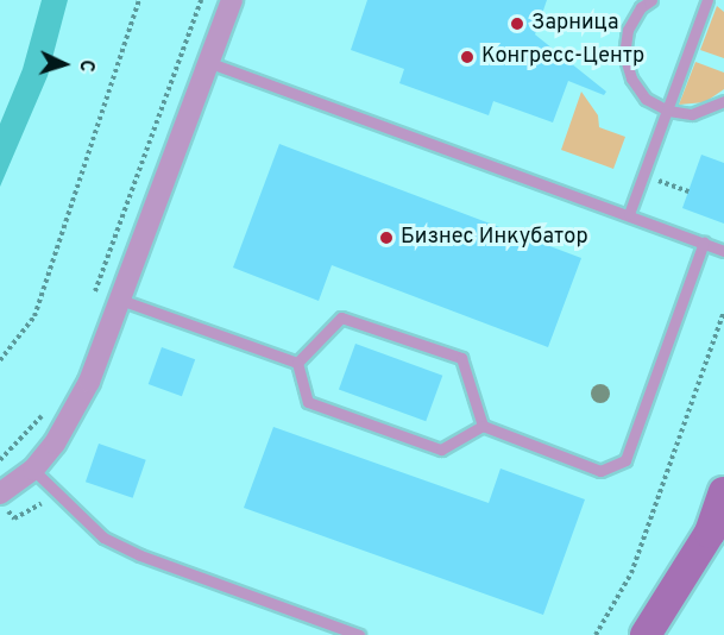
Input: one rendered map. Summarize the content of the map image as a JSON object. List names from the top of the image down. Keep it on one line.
{"places":["Зарница","Конгресс-Центр","Бизнес Инкубатор"],"north":"right"}
